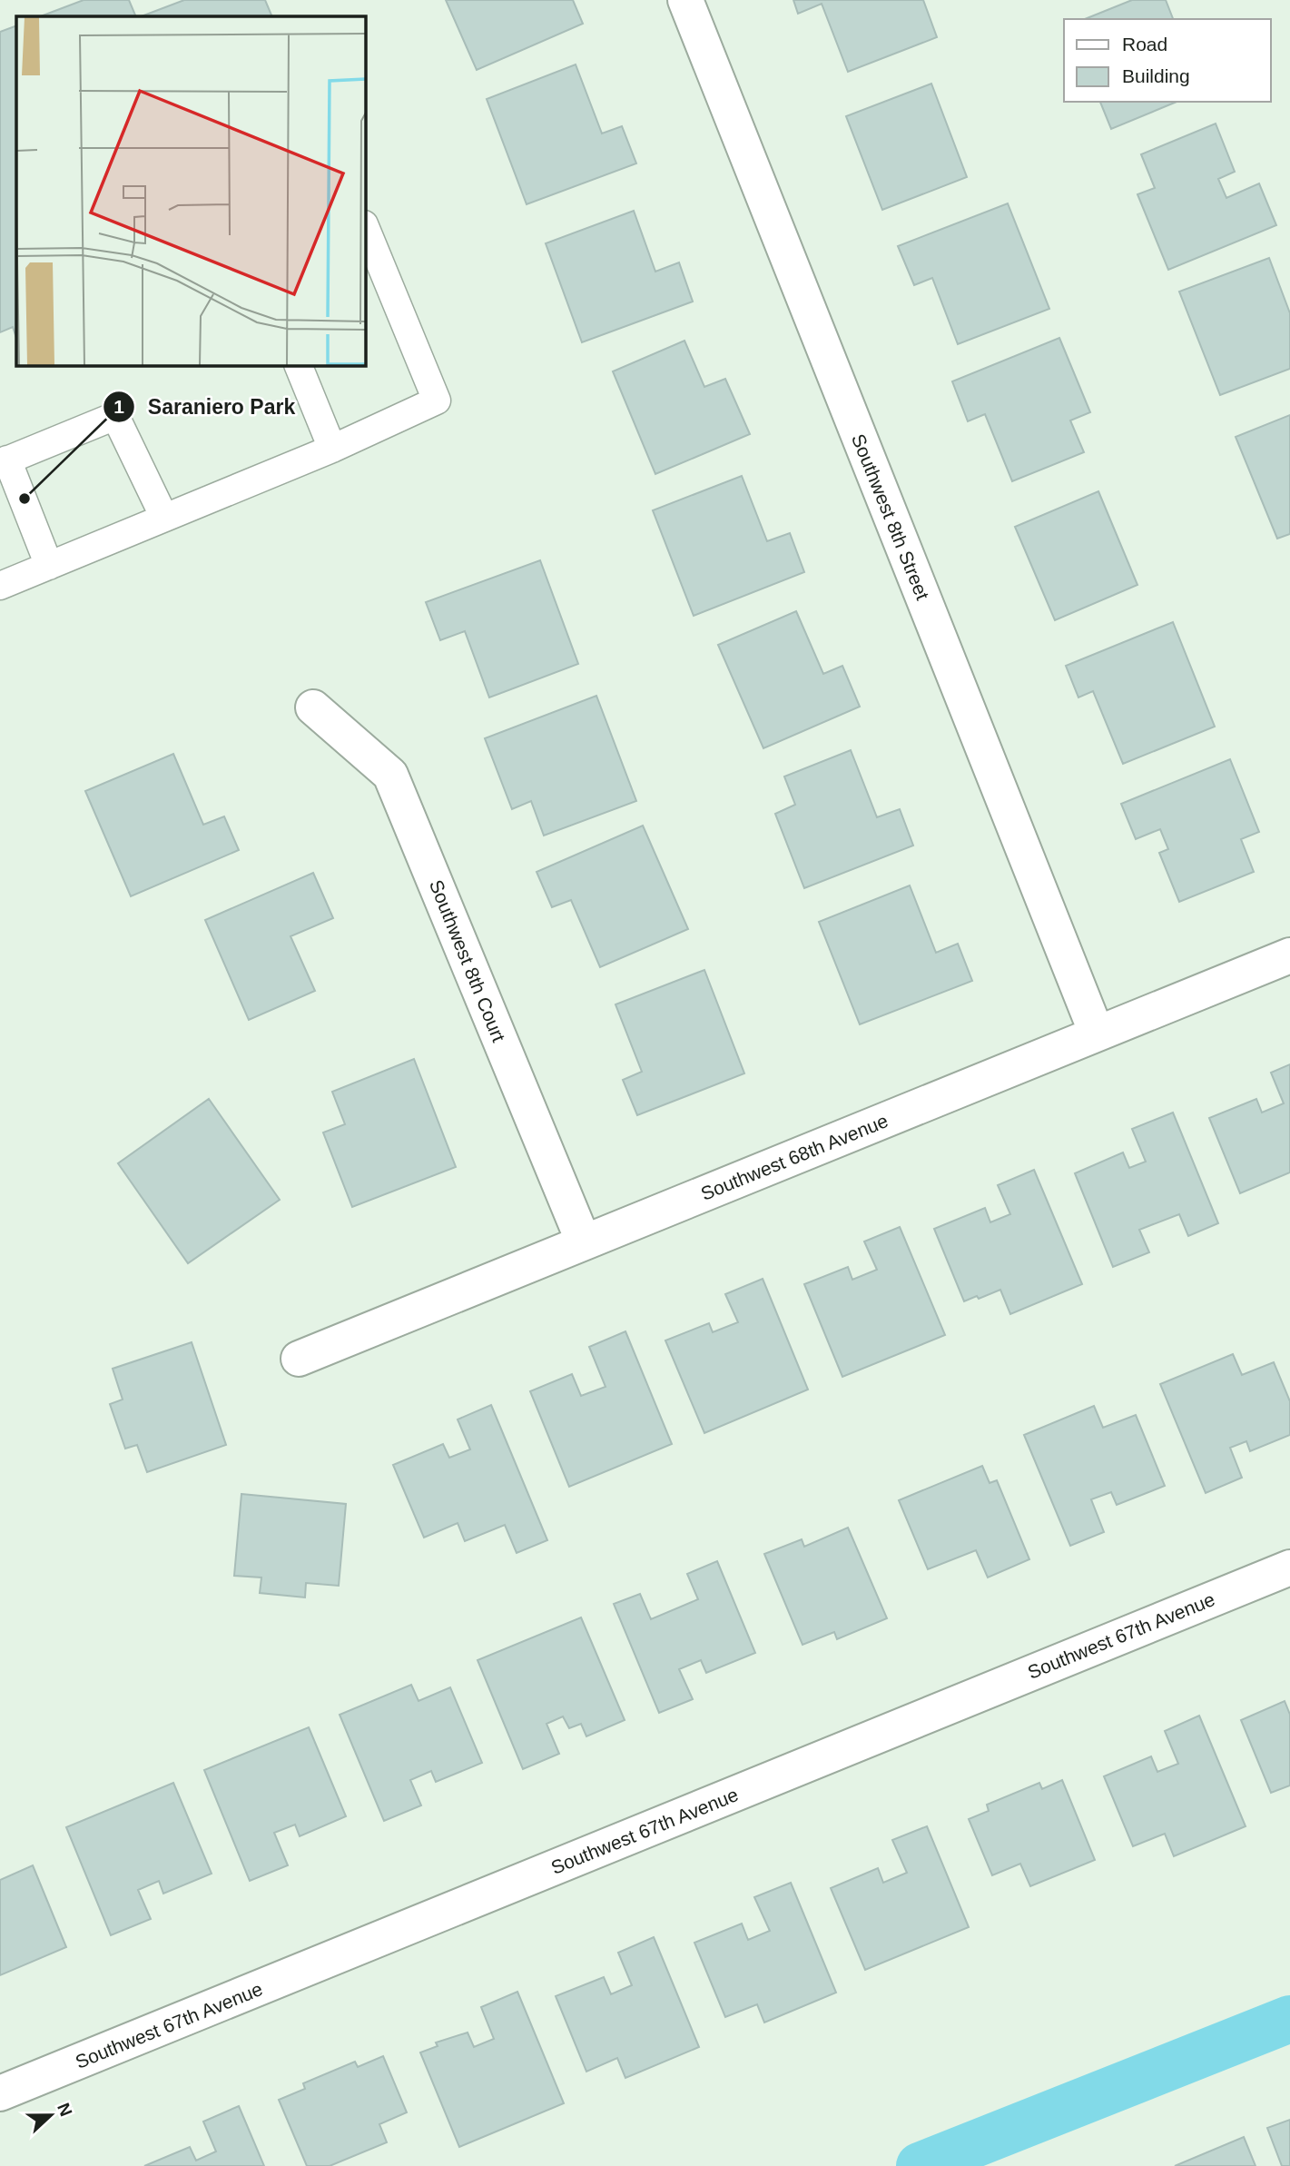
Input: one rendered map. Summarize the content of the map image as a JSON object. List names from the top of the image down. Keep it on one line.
{"streets":{"street":["Southwest 8th Street","Southwest 8th Court","Southwest 68th Avenue","Southwest 67th Avenue"]},"crossings":[["Southwest 8th Street","Southwest 68th Avenue"],["Southwest 8th Court","Southwest 68th Avenue"]],"places":["Saraniero Park"],"legend":["Road","Building"],"north":"right"}
